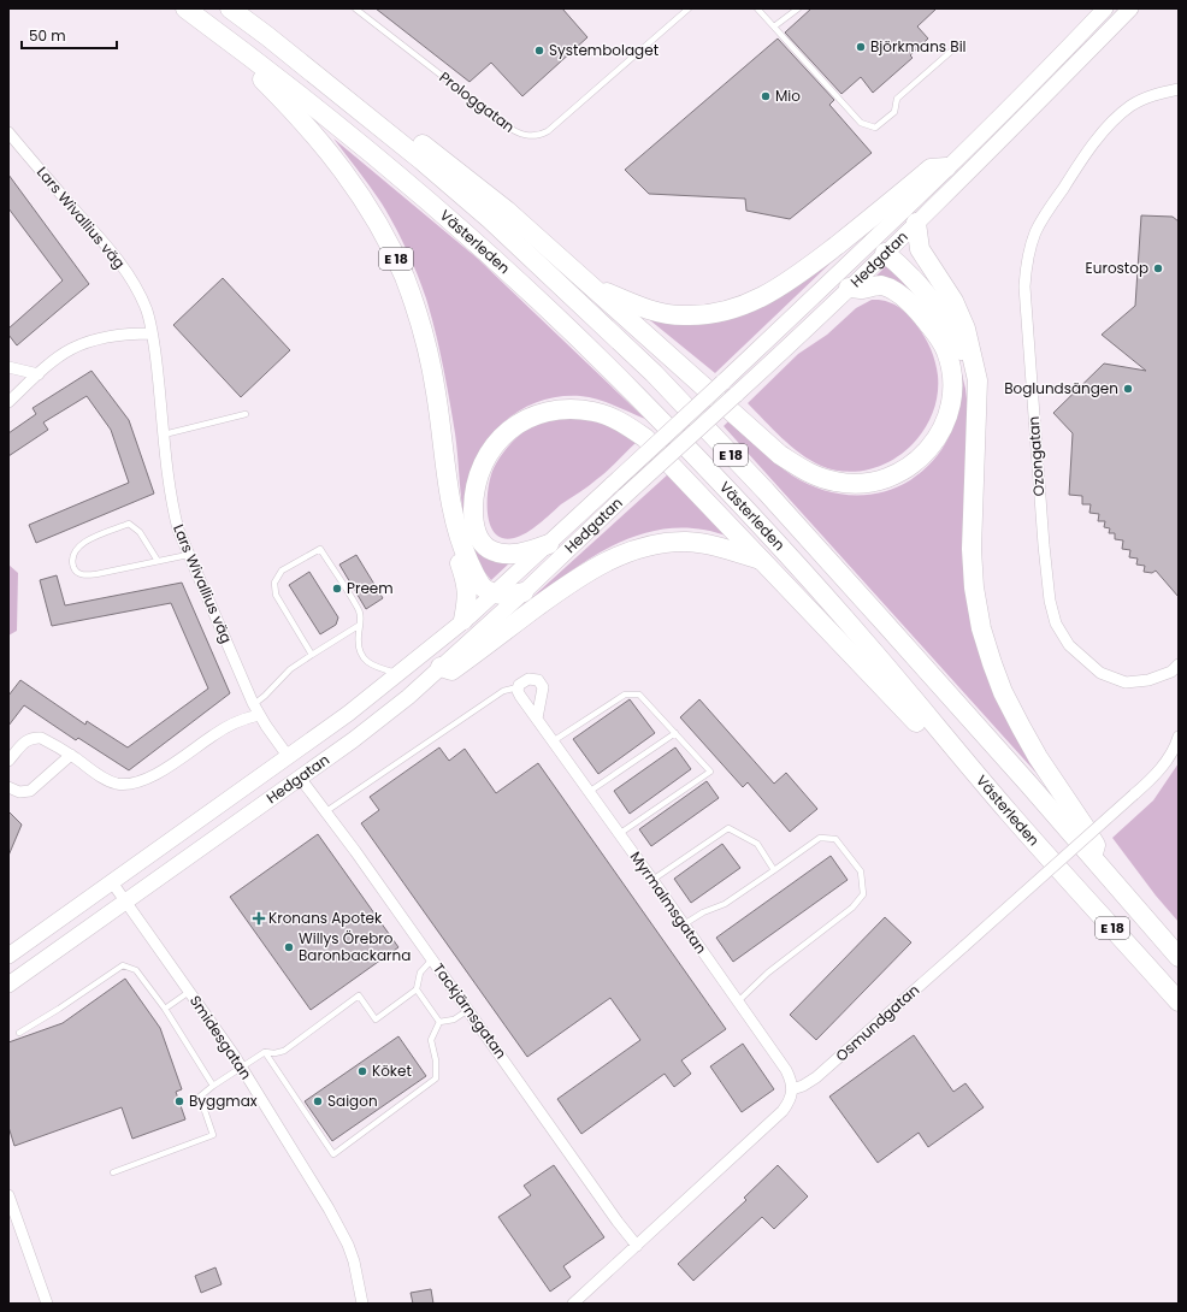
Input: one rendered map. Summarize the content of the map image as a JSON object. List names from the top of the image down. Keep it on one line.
{"streets":{"highway":["Västerleden","E 18"],"main road":["Hedgatan"],"street":["Lars Wivallius väg","Ozongatan","Myrmalmsgatan","Tackjärnsgatan","Osmundgatan","Smidesgatan"],"lane":["Prologgatan"]},"crossings":[["Lars Wivallius väg","Hedgatan"],["Västerleden","E 18"],["E 18","Hedgatan"],["Hedgatan","Tackjärnsgatan"],["Hedgatan","Smidesgatan"],["Myrmalmsgatan","Osmundgatan"]],"places":{"other":["Björkmans Bil","Systembolaget","Mio","Eurostop","Boglundsängen","Preem","Willys Örebro Baronbackarna","Köket","Byggmax","Saigon"],"health":["Kronans Apotek"]},"scale_bar":"50 m"}
